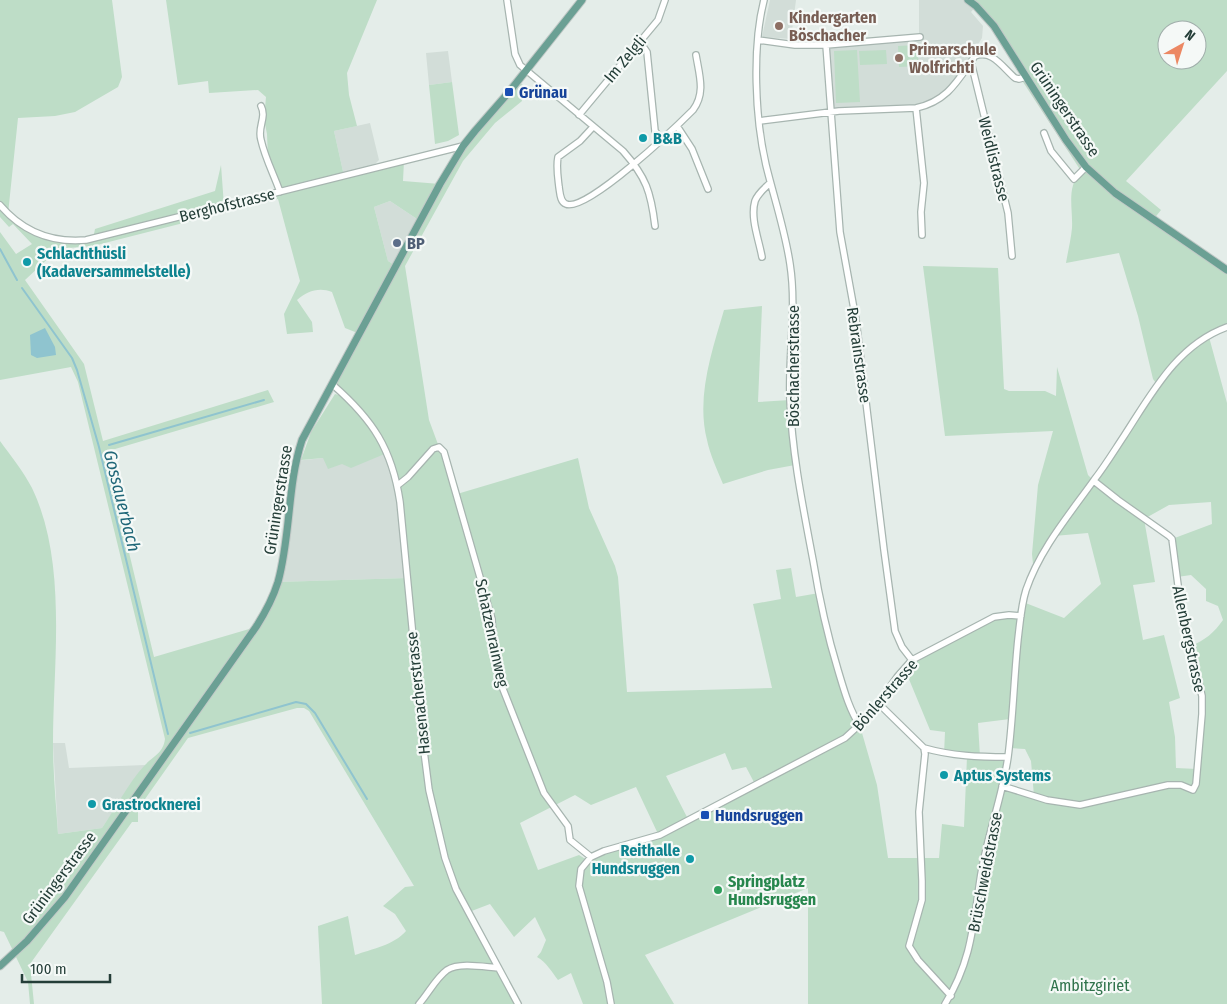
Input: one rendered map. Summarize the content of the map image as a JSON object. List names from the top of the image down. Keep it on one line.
{"streets":{"main road":["Grüningerstrasse"],"street":["Im Zelgli","Weidlistrasse","Berghofstrasse","Rebrainstrasse","Böschacherstrasse","Schatzenrainweg","Allenbergstrasse","Hasenacherstrasse","Bönlerstrasse","Brüschweidstrasse"]},"crossings":[["Grüningerstrasse","Berghofstrasse"],["Grüningerstrasse","Hasenacherstrasse"],["Rebrainstrasse","Bönlerstrasse"],["Böschacherstrasse","Bönlerstrasse"],["Schatzenrainweg","Hasenacherstrasse"],["Schatzenrainweg","Bönlerstrasse"],["Allenbergstrasse","Brüschweidstrasse"],["Bönlerstrasse","Brüschweidstrasse"]],"water":["Gossauerbach"],"parks":["Ambitzgiriet"],"places":{"other":["Kindergarten Böschacher","Primarschule Wolfrichti","B&B","BP","Schlachthüsli (Kadaversammelstelle)","Aptus Systems","Grastrocknerei","Reithalle Hundsruggen","Springplatz Hundsruggen"],"transit":["Grünau","Hundsruggen"]},"scale_bar":"100 m","north":"top right"}
